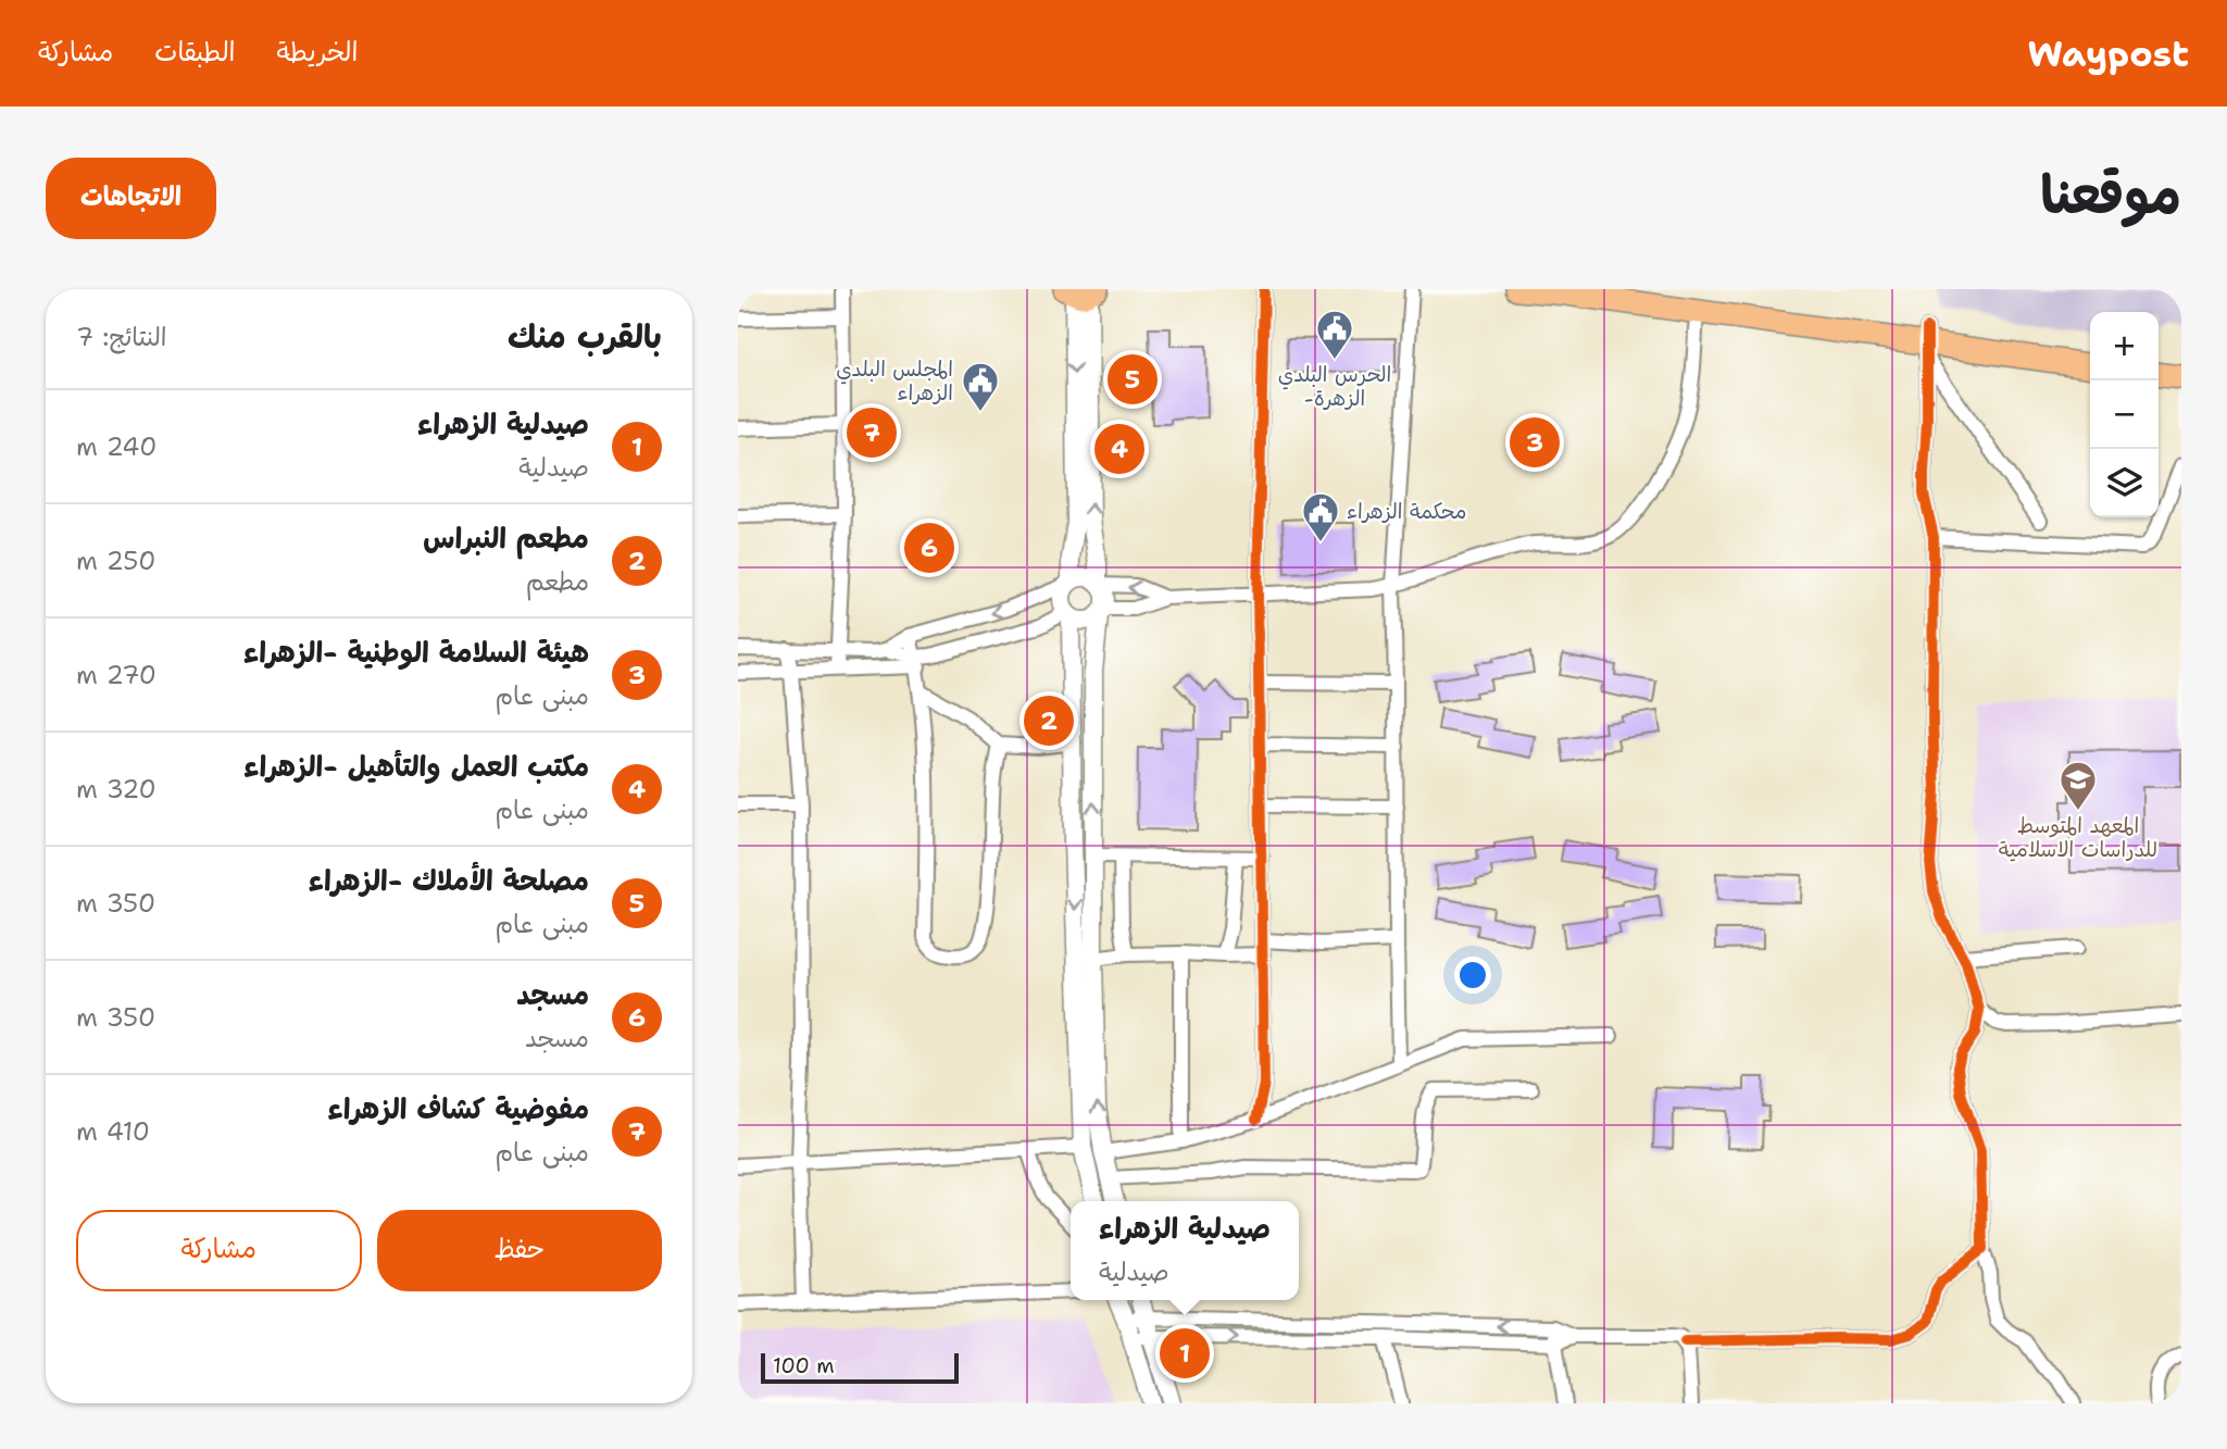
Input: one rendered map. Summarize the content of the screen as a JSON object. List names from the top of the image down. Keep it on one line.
{"places":{"public building":["الحرس البلدي -الزهرة","المجلس البلدي الزهراء","محكمة الزهراء"],"school or university":["المعهد المتوسط للدراسات الاسلامية"]},"scale_bar":"100 m","page":{"header":"Waypost","nav":["الخريطة","الطبقات","مشاركة"],"title":"موقعنا","buttons":["الاتجاهات",["حفظ","مشاركة"]],"heading":["بالقرب منك","النتائج: 7"],"map_buttons":["+","−"],"pins":["5","7","3","4","6","2","1"],"list":[{"mark":"1","name":"صيدلية الزهراء","note":"صيدلية","value":"240 m"},{"mark":"2","name":"مطعم النبراس","note":"مطعم","value":"250 m"},{"mark":"3","name":"هيئة السلامة الوطنية -الزهراء","note":"مبنى عام","value":"270 m"},{"mark":"4","name":"مكتب العمل والتأهيل -الزهراء","note":"مبنى عام","value":"320 m"},{"mark":"5","name":"مصلحة الأملاك -الزهراء","note":"مبنى عام","value":"350 m"},{"mark":"6","name":"مسجد","note":"مسجد","value":"350 m"},{"mark":"7","name":"مفوضية كشاف الزهراء","note":"مبنى عام","value":"410 m"}],"popup":["صيدلية الزهراء","صيدلية"],"scale":"100 m"}}
